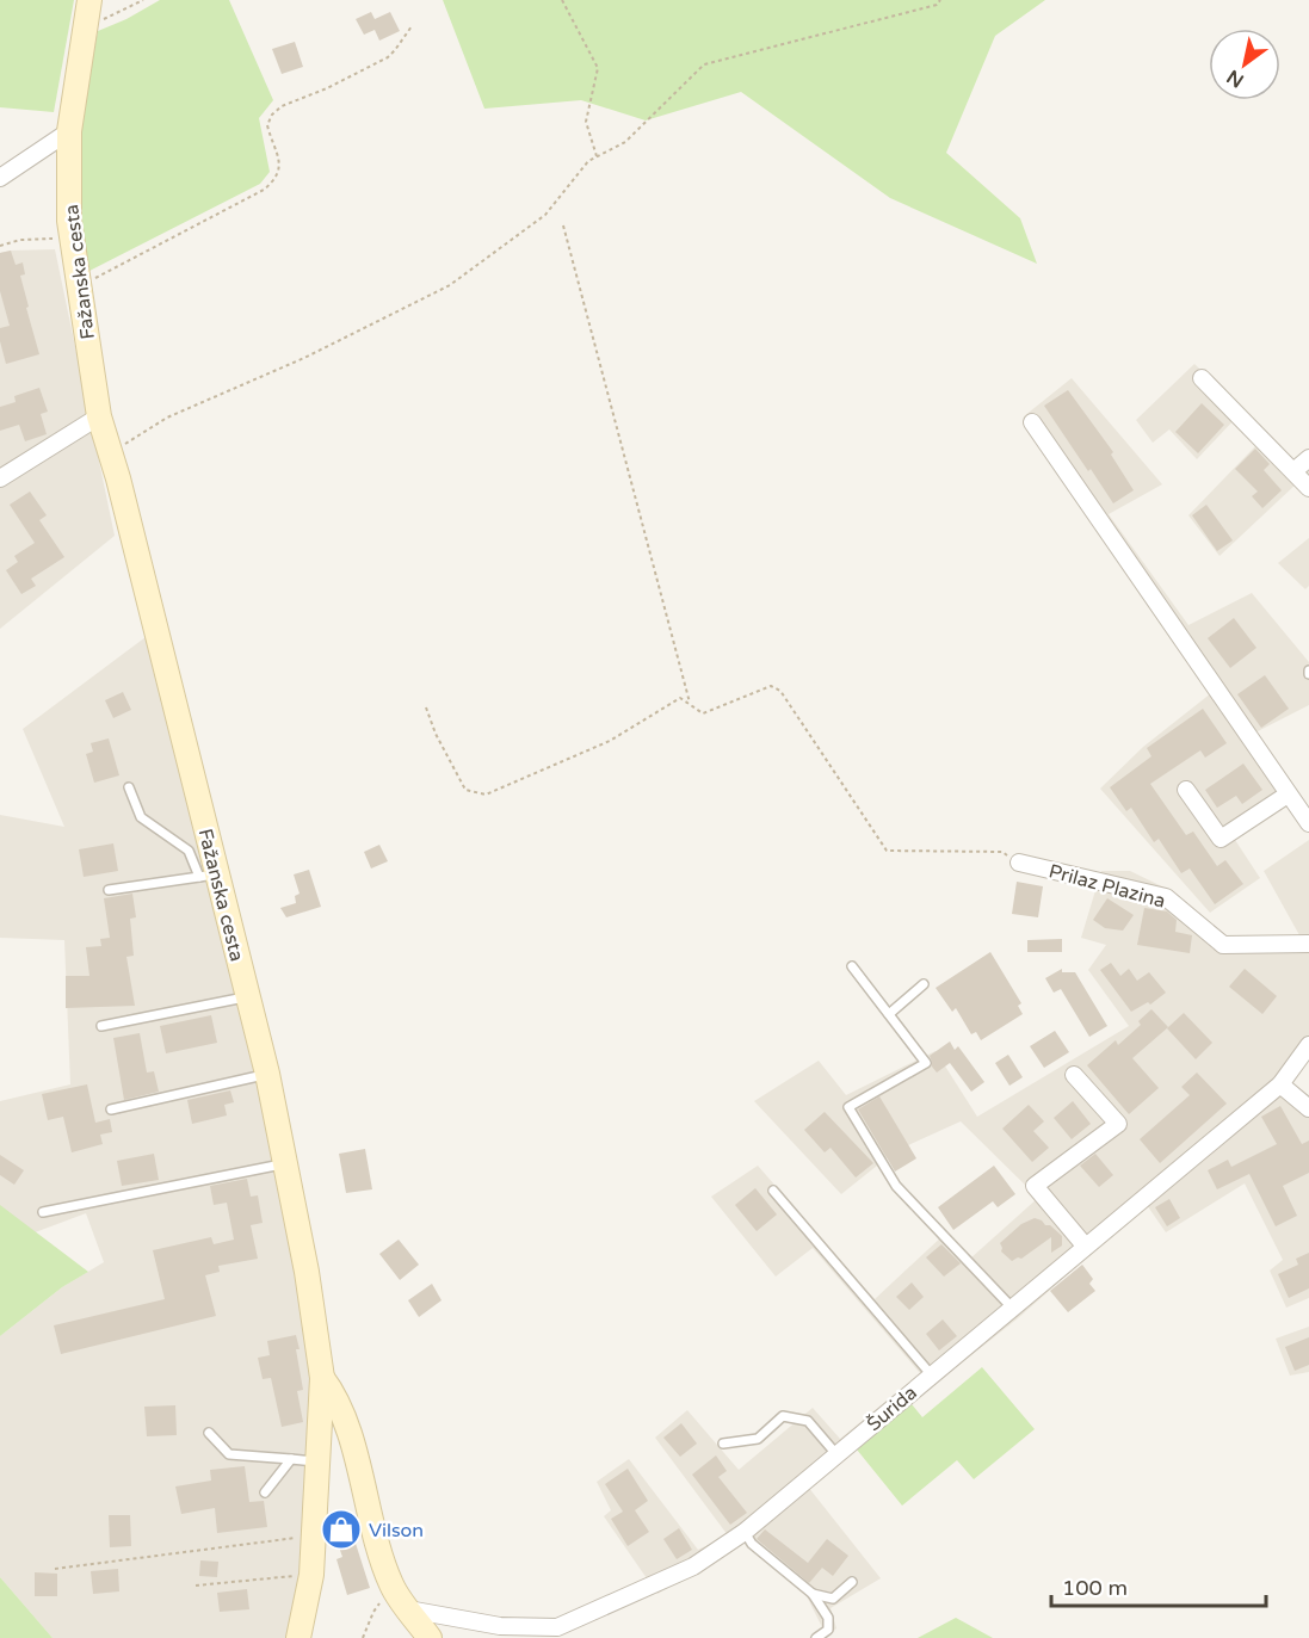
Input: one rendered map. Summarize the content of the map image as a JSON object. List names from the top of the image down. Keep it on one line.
{"streets":{"main road":["Fažanska cesta"],"street":["Prilaz Plazina","Šurida"]},"crossings":[["Fažanska cesta","Šurida"]],"places":{"shop":["Vilson"]},"scale_bar":"100 m","north":"bottom left"}
